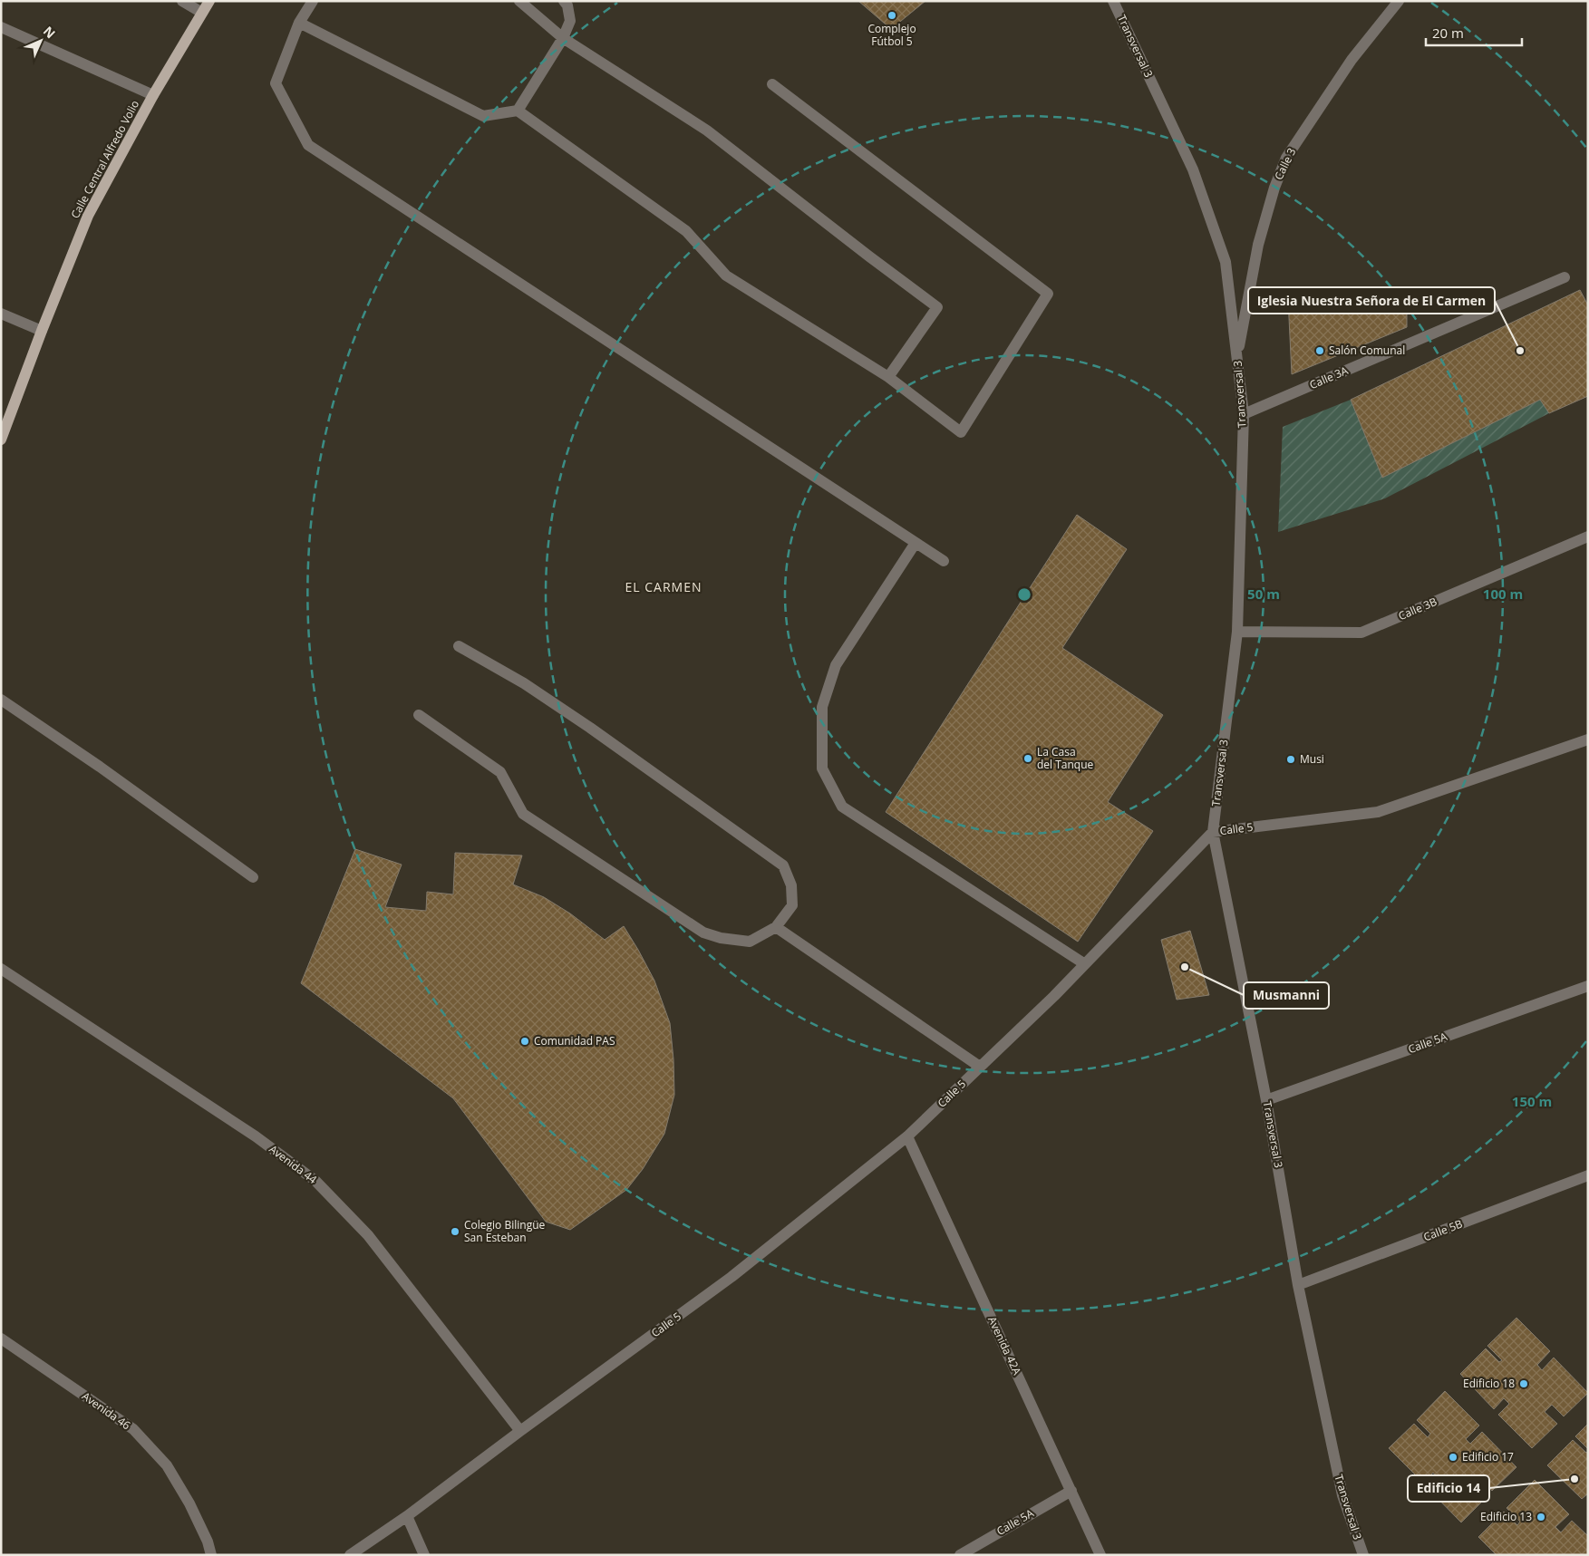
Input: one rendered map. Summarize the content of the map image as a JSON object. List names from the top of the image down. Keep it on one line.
{"streets":{"main road":["Calle Central Alfredo Volio"],"street":["Transversal 3","Calle 3","Calle 3A","Calle 3B","Calle 5","Calle 5A","Avenida 44","Calle 5B","Avenida 42A","Avenida 46"]},"crossings":[["Transversal 3","Calle 3"],["Transversal 3","Calle 3A"],["Transversal 3","Calle 3B"],["Transversal 3","Calle 5"],["Transversal 3","Calle 5A"],["Transversal 3","Calle 5B"],["Calle 5","Avenida 44"],["Calle 5","Avenida 42A"],["Calle 5A","Avenida 42A"]],"districts":["EL CARMEN"],"places":["Complejo Fútbol 5","Salón Comunal","Iglesia Nuestra Señora de El Carmen","La Casa del Tanque","Musi","Musmanni","Comunidad PAS","Colegio Bilingüe San Esteban","Edificio 18","Edificio 17","Edificio 14","Edificio 13"],"scale_bar":"20 m","north":"top right","rings":["50 m","100 m","150 m"]}
